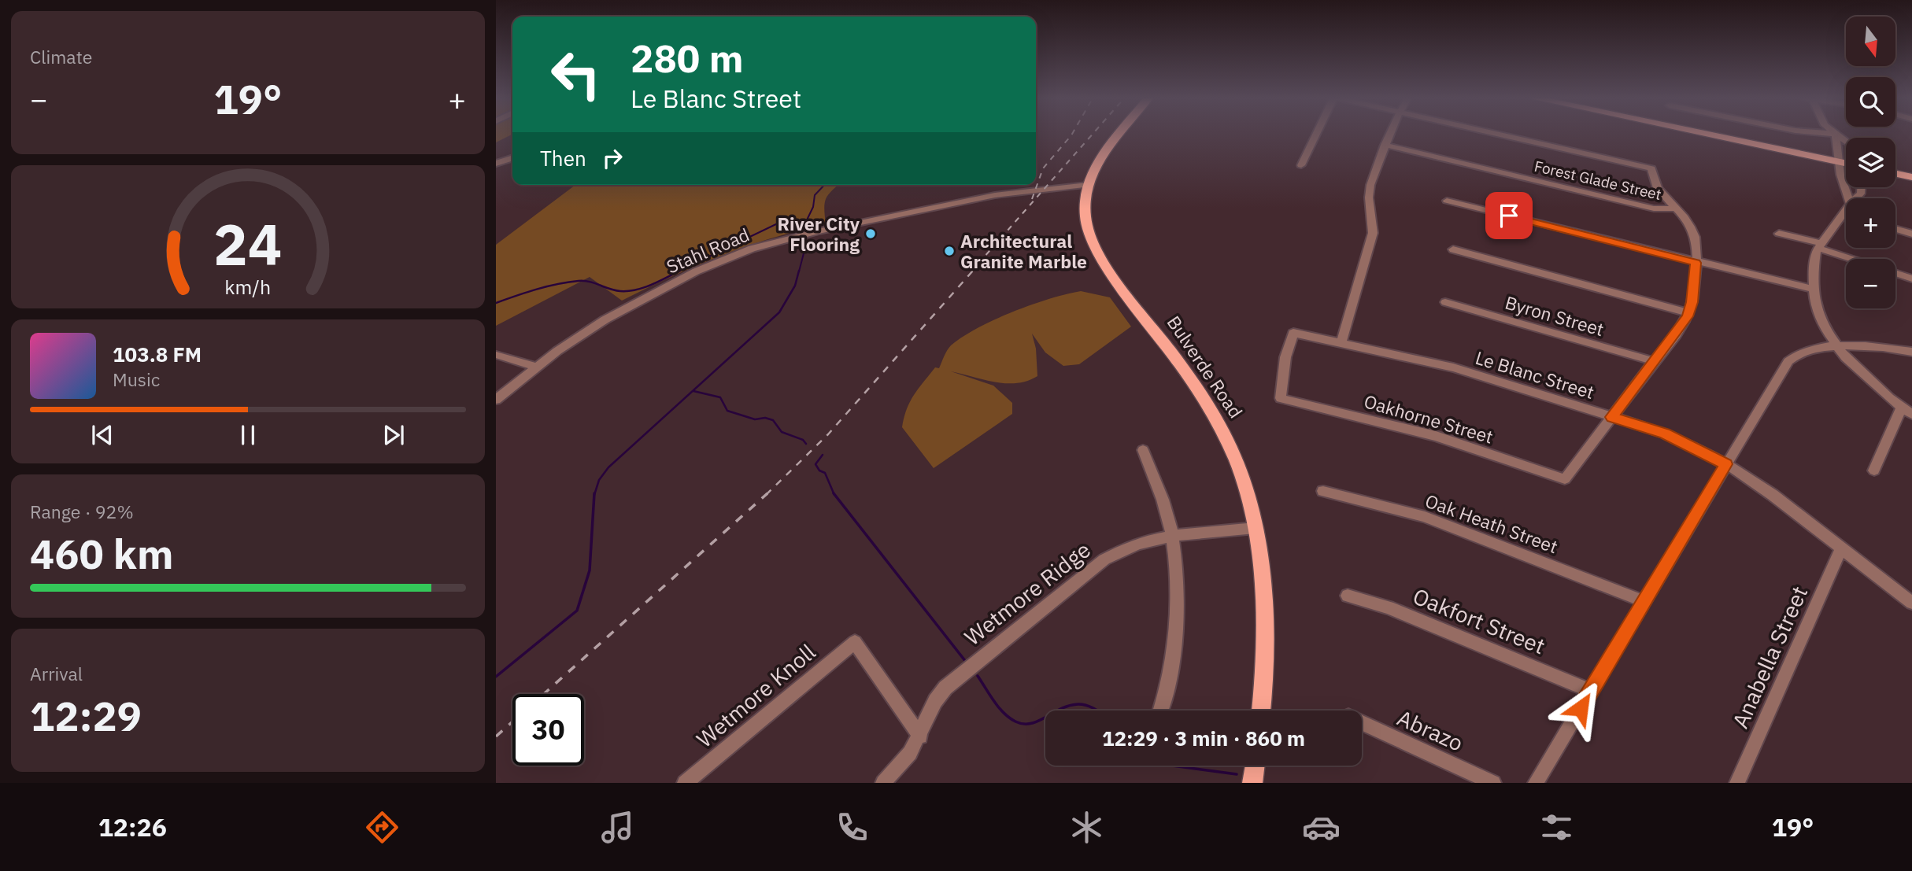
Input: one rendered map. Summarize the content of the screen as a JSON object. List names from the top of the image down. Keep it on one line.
{"streets":{"main road":["Bulverde Road"],"street":["Forest Glade Street","Stahl Road","Byron Street","Le Blanc Street","Oakhorne Street","Oak Heath Street","Wetmore Ridge","Oakfort Street","Anabella Street","Wetmore Knoll","Abrazo"]},"crossings":[["Stahl Road","Bulverde Road"],["Bulverde Road","Wetmore Ridge"],["Le Blanc Street","Oakhorne Street"],["Le Blanc Street","Anabella Street"],["Wetmore Ridge","Wetmore Knoll"]],"places":["River City Flooring","Architectural Granite Marble"],"north":"bottom","page":{"tile":["Climate",["Range · 92%","460 km"],["Arrival","12:29"]],"map_buttons":["+","−"],"turn":["280 m","Le Blanc Street"],"heat":["−","19°","+"],"then":"Then","song":["103.8 FM","Music"],"limit":"30","trip":"12:29 · 3 min · 860 m","tabs":["12:26","19°"],"gauge":["24","km/h"]}}
